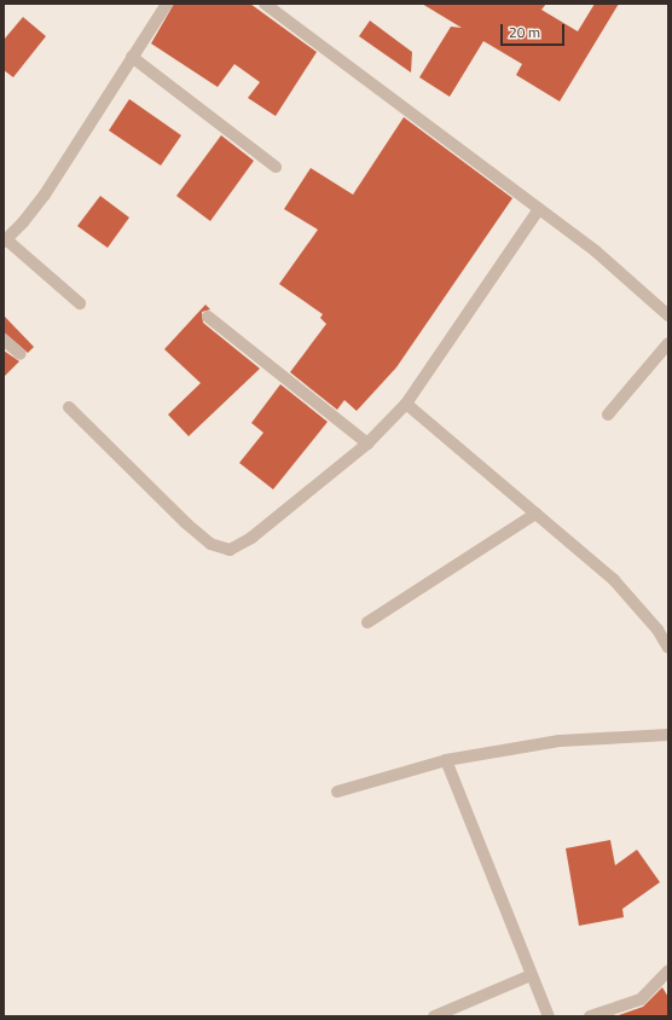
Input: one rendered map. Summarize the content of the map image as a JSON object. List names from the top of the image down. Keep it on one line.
{"scale_bar":"20 m"}
